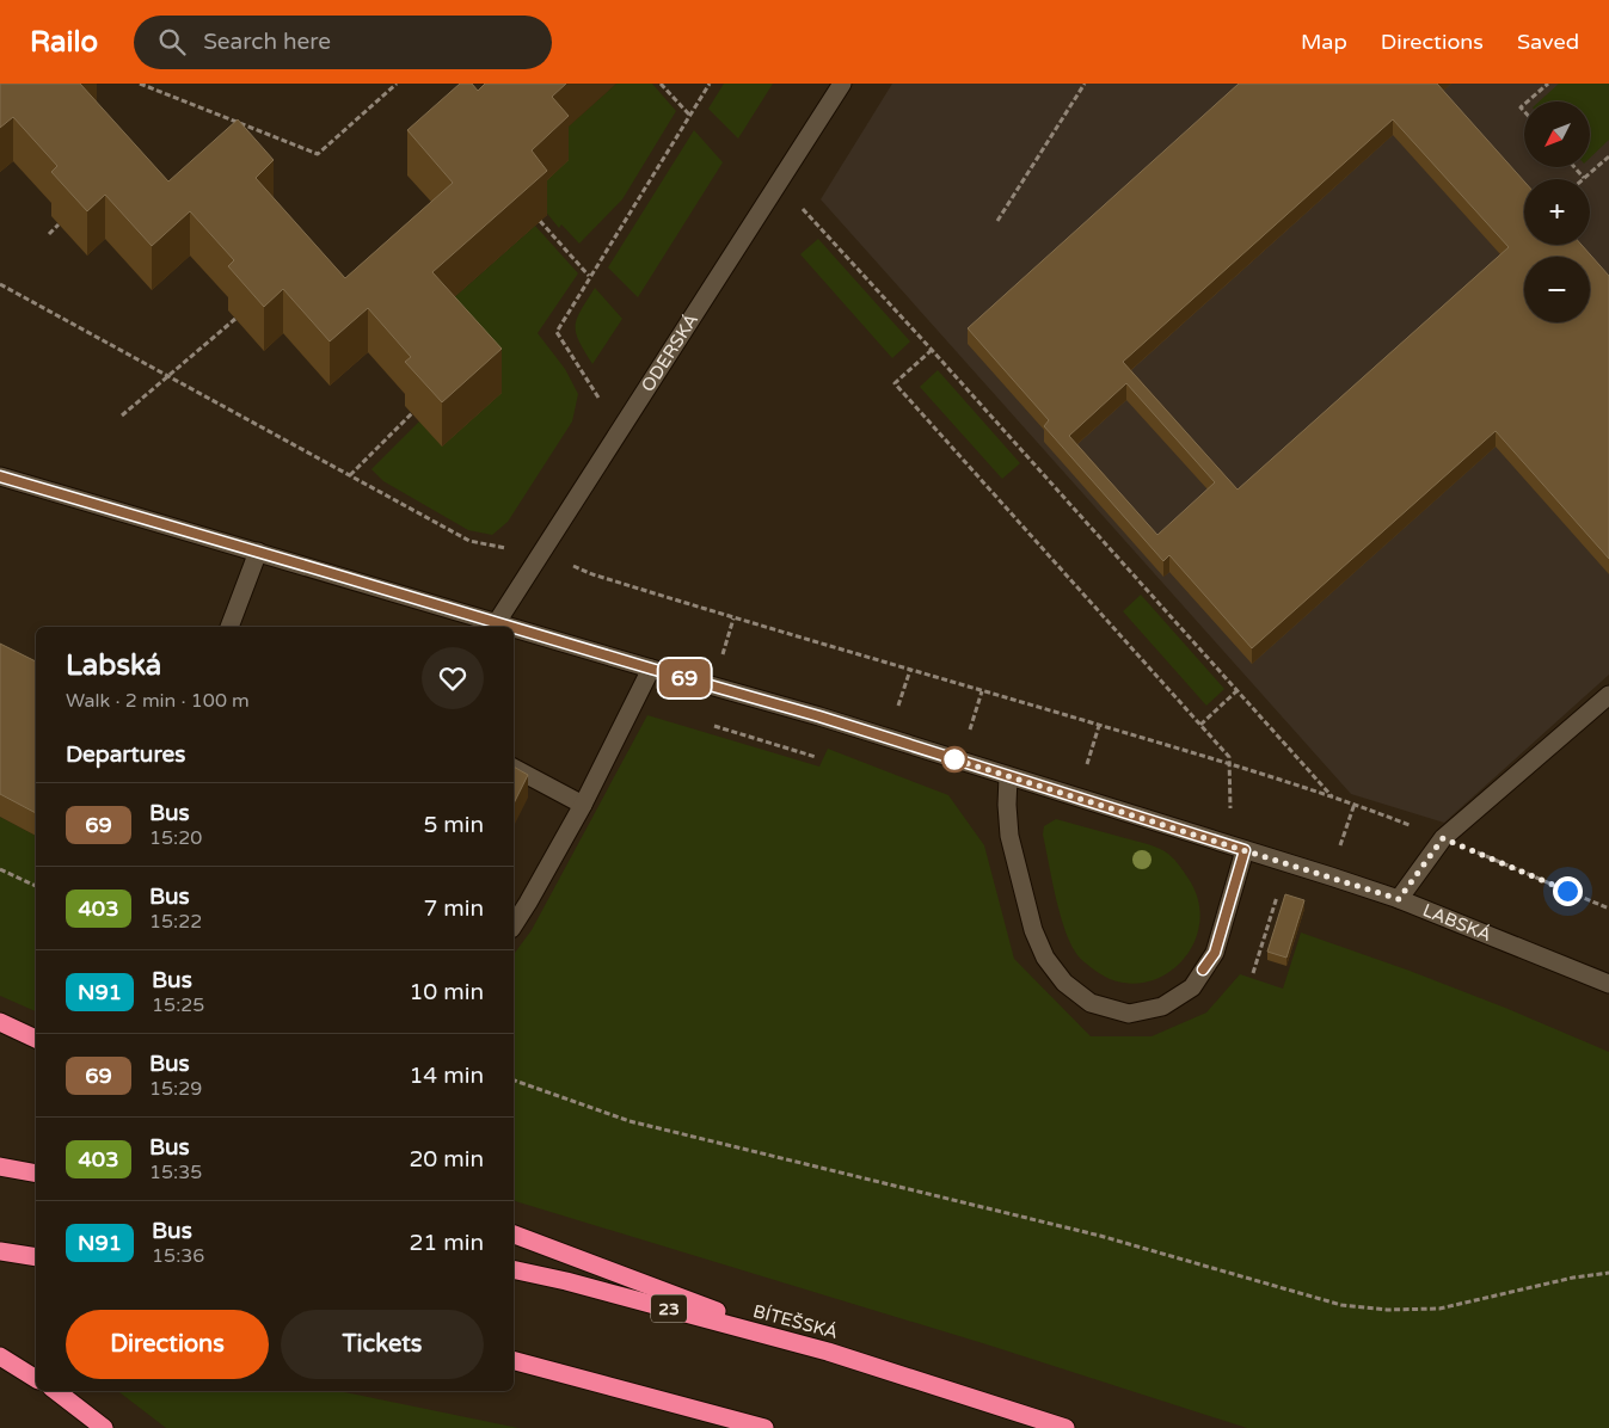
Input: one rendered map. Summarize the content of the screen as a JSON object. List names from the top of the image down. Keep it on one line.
{"streets":{"highway":["23","BÍTEŠSKÁ"],"street":["ODERSKÁ","LABSKÁ"]},"crossings":[["ODERSKÁ","LABSKÁ"]],"lines":["bus line 69"],"north":"bottom left","page":{"header":"Railo","search":"Search here","nav":["Map","Directions","Saved"],"on_map":"69","map_buttons":["+","−"],"heading":[["Labská","Walk · 2 min · 100 m"],"Departures"],"list":[{"mark":"69","name":"Bus","note":"15:20","value":"5 min"},{"mark":"403","name":"Bus","note":"15:22","value":"7 min"},{"mark":"N91","name":"Bus","note":"15:25","value":"10 min"},{"mark":"69","name":"Bus","note":"15:29","value":"14 min"},{"mark":"403","name":"Bus","note":"15:35","value":"20 min"},{"mark":"N91","name":"Bus","note":"15:36","value":"21 min"}],"buttons":["Directions","Tickets"]}}
